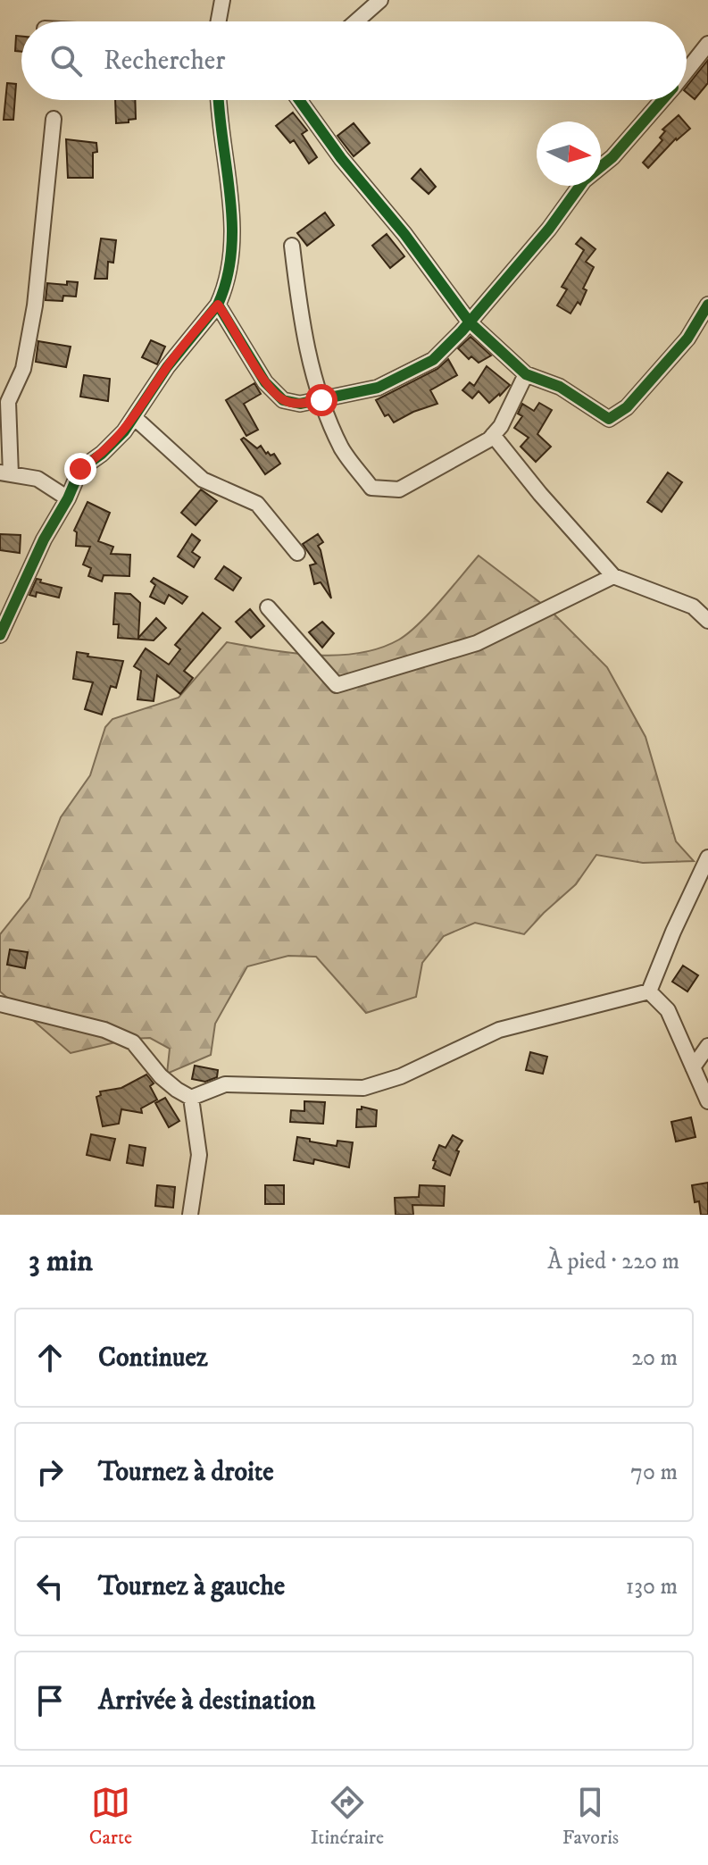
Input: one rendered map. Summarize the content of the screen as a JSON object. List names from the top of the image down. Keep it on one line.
{"north":"right","page":{"search":"Rechercher","heading":["3 min","À pied · 220 m"],"list":[["Continuez","20 m"],["Tournez à droite","70 m"],["Tournez à gauche","130 m"],"Arrivée à destination"],"nav":["Carte","Itinéraire","Favoris"]}}
